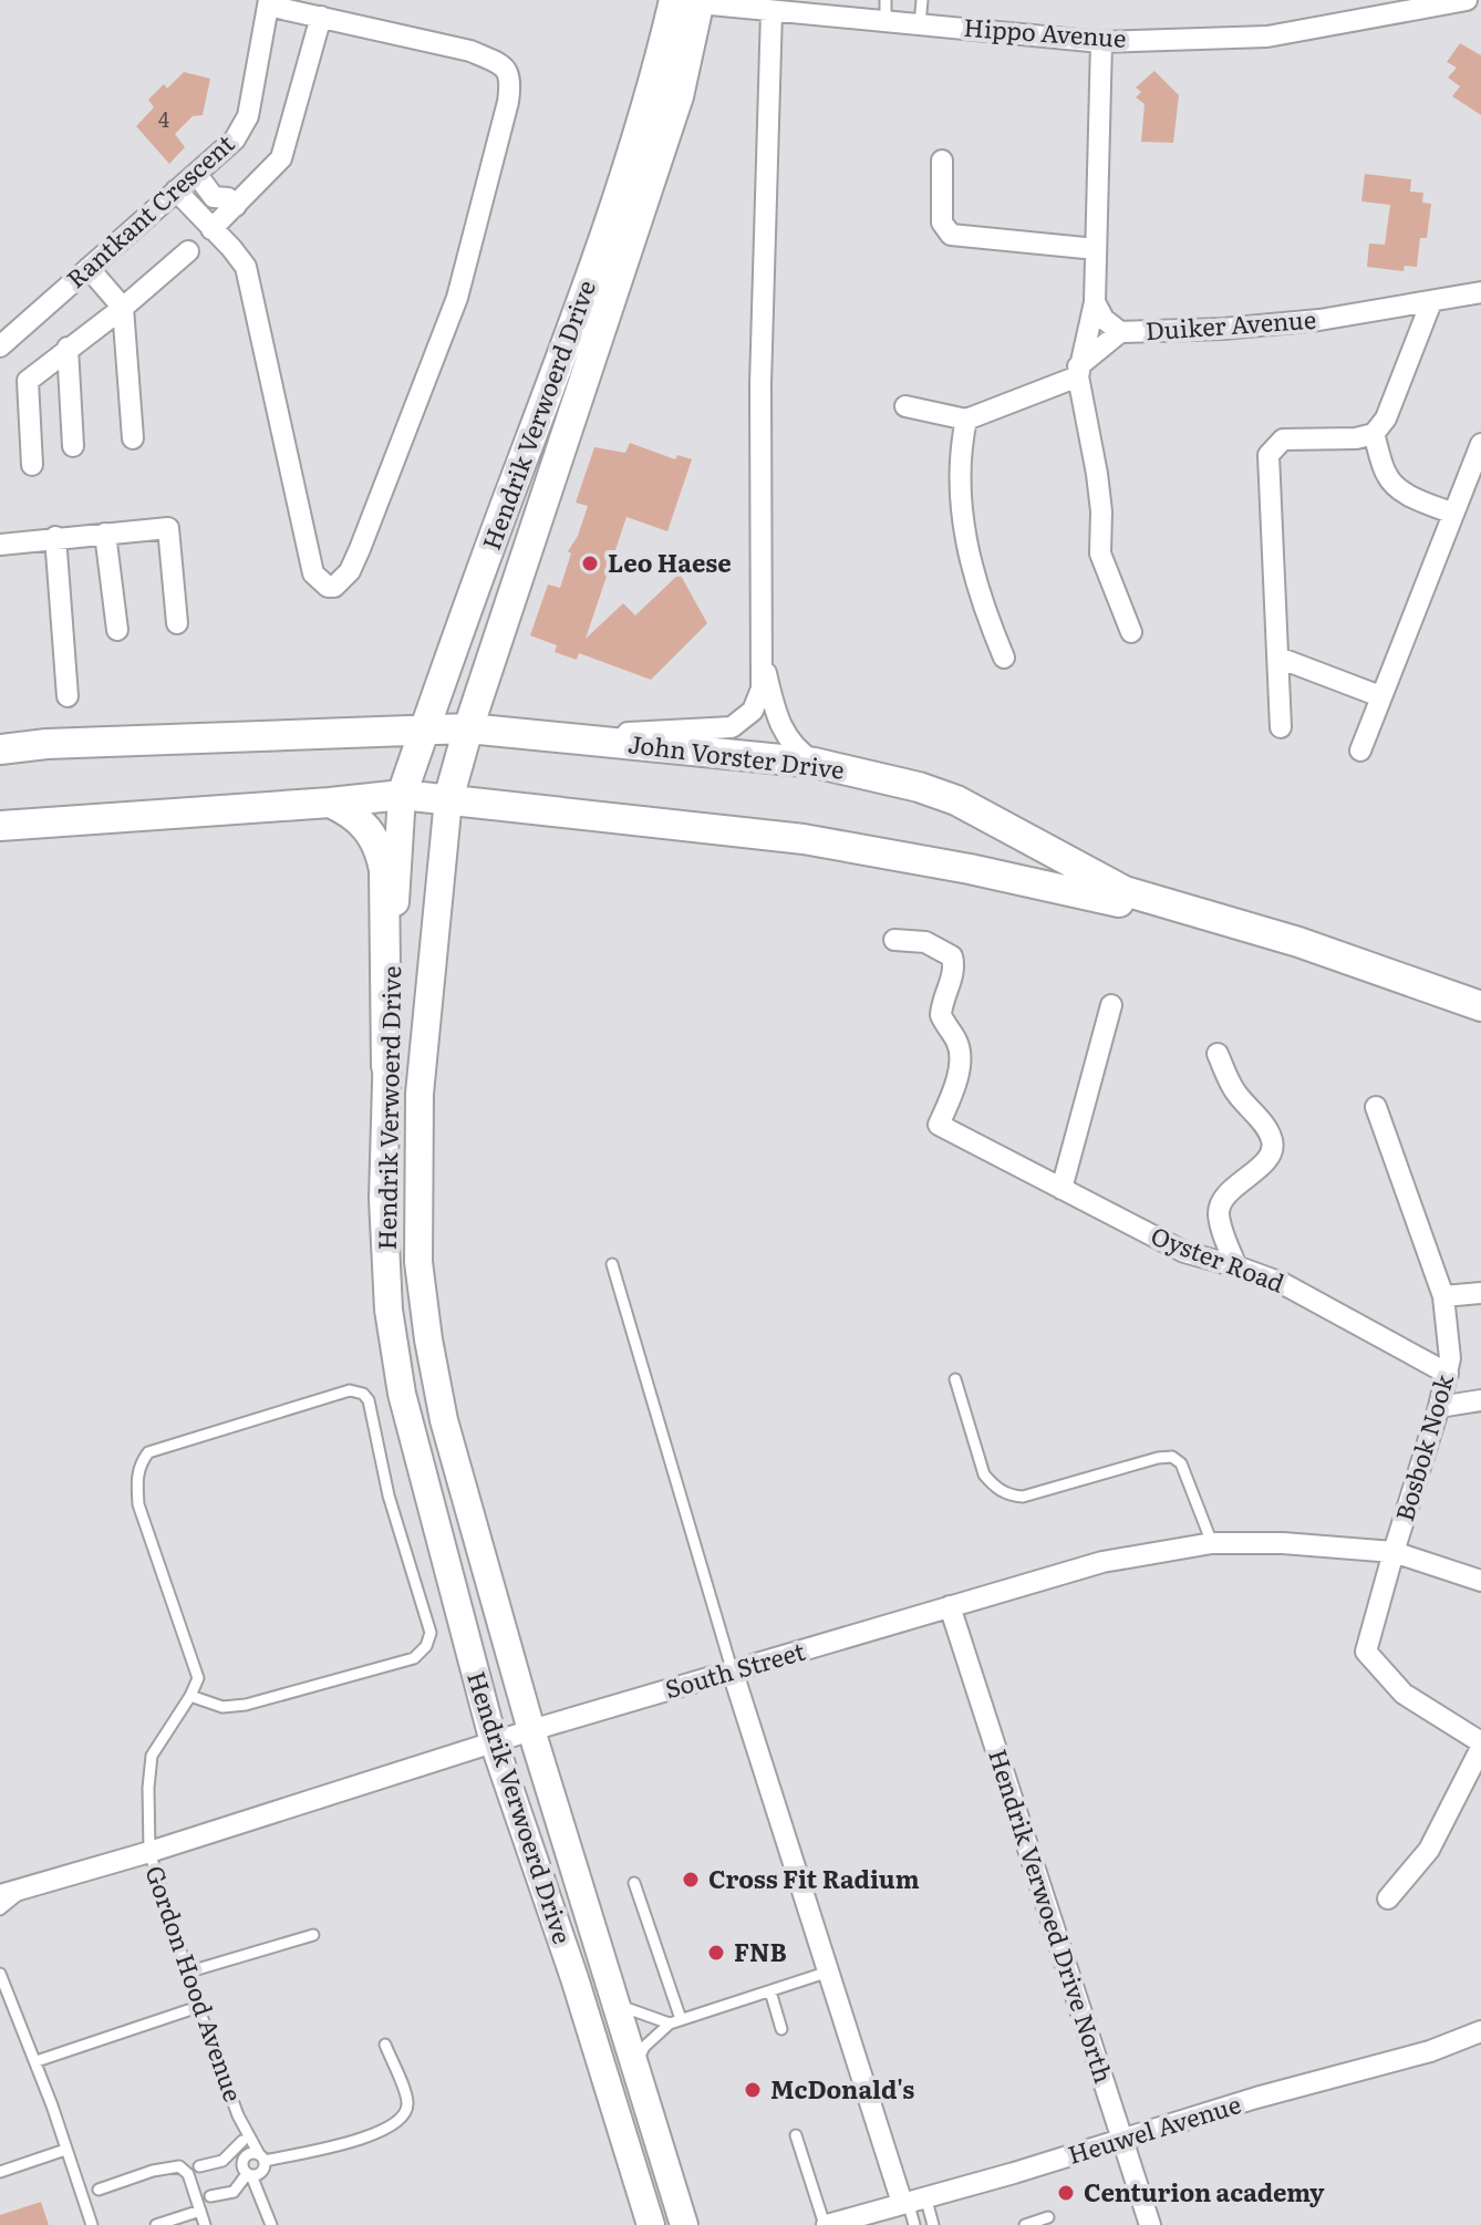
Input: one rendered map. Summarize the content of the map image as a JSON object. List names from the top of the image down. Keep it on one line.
{"streets":{"main road":["Hendrik Verwoerd Drive","John Vorster Drive"],"street":["Hippo Avenue","Rantkant Crescent","Duiker Avenue","Oyster Road","Bosbok Nook","South Street","Hendrik Verwoed Drive North","Heuwel Avenue"],"lane":["Gordon Hood Avenue"]},"crossings":[["Hippo Avenue","Hendrik Verwoerd Drive"],["Hendrik Verwoerd Drive","John Vorster Drive"],["Hendrik Verwoerd Drive","South Street"],["Oyster Road","Bosbok Nook"],["Bosbok Nook","South Street"],["South Street","Hendrik Verwoed Drive North"],["South Street","Gordon Hood Avenue"],["Hendrik Verwoed Drive North","Heuwel Avenue"]],"places":["Leo Haese","Cross Fit Radium","FNB","McDonald's","Centurion academy"],"house_numbers":["4"]}
